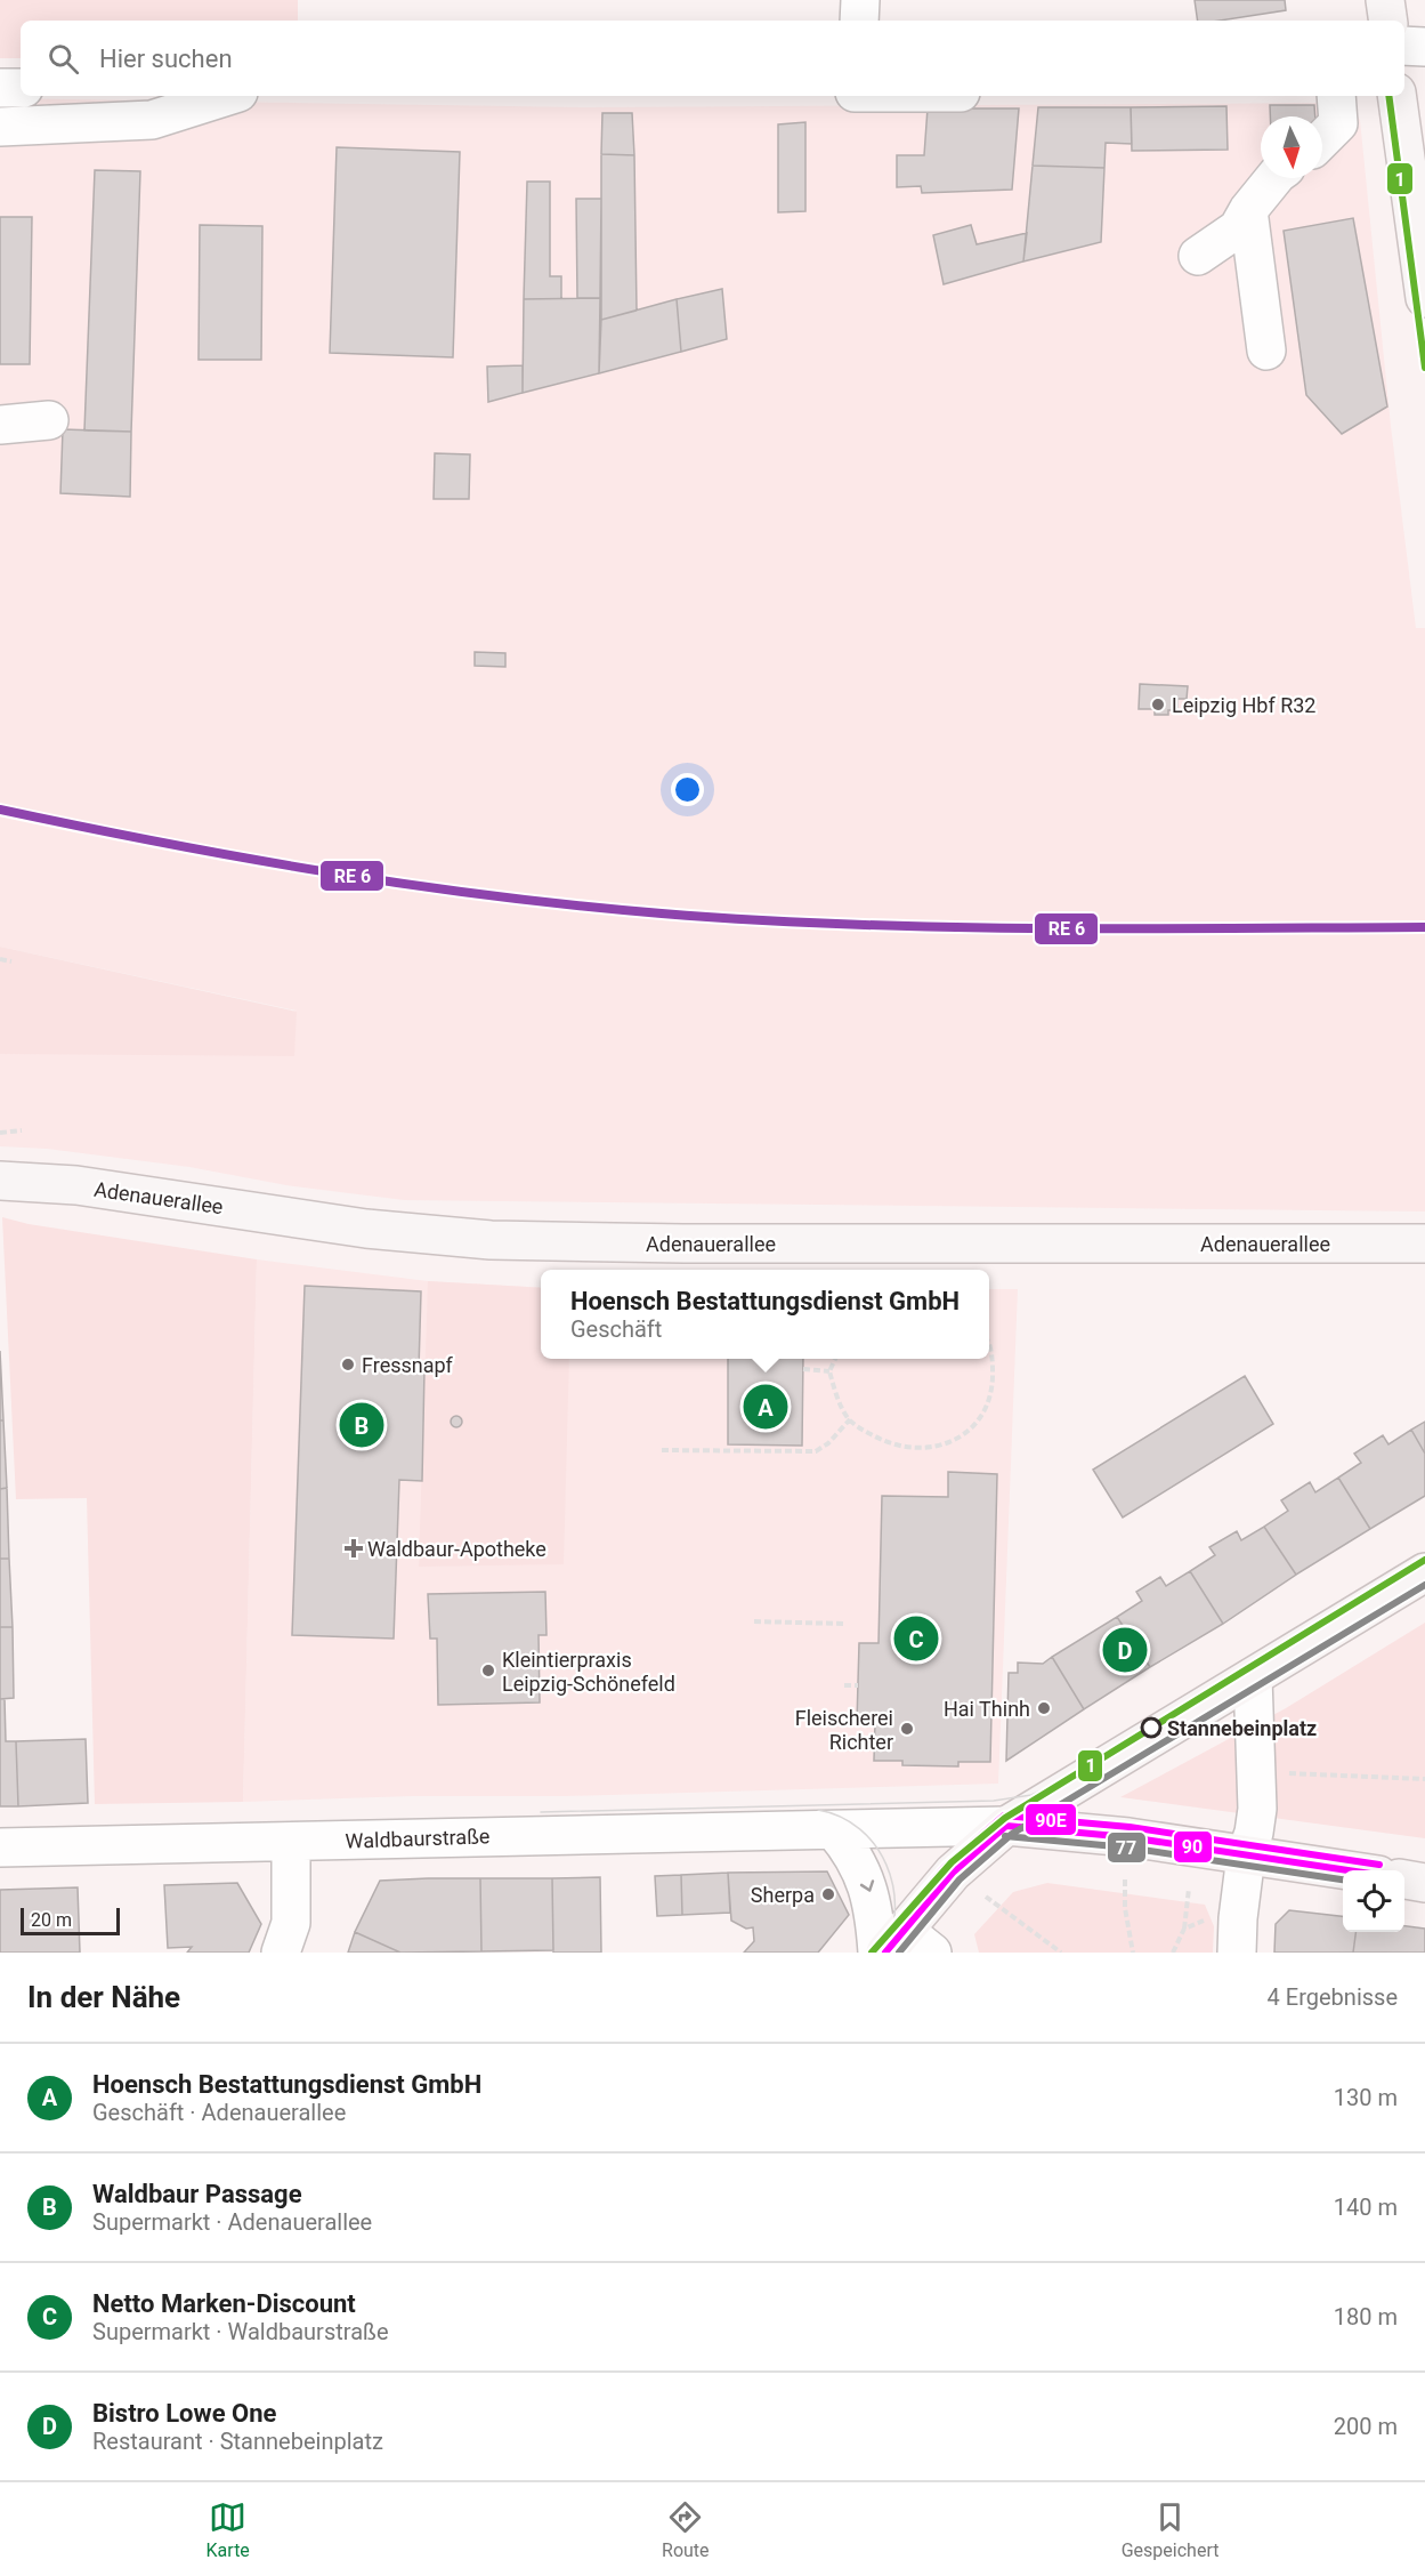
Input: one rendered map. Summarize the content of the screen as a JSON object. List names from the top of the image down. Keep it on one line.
{"streets":{"main road":["Adenauerallee"],"street":["Waldbaurstraße"]},"places":{"other":["Leipzig Hbf R32","Fressnapf","Kleintierpraxis Leipzig-Schönefeld","Hai Thinh","Stannebeinplatz","Fleischerei Richter","Sherpa"],"health":["Waldbaur-Apotheke"]},"lines":["transit line 1","transit line 77","transit line 90E","transit line 90"],"scale_bar":"20 m","north":"bottom","page":{"search":"Hier suchen","popup":["Hoensch Bestattungsdienst GmbH","Geschäft"],"pins":["A","B","C","D"],"scale":"20 m","heading":["In der Nähe","4 Ergebnisse"],"list":[{"mark":"A","name":"Hoensch Bestattungsdienst GmbH","note":"Geschäft · Adenauerallee","value":"130 m"},{"mark":"B","name":"Waldbaur Passage","note":"Supermarkt · Adenauerallee","value":"140 m"},{"mark":"C","name":"Netto Marken-Discount","note":"Supermarkt · Waldbaurstraße","value":"180 m"},{"mark":"D","name":"Bistro Lowe One","note":"Restaurant · Stannebeinplatz","value":"200 m"}],"nav":["Karte","Route","Gespeichert"]}}
